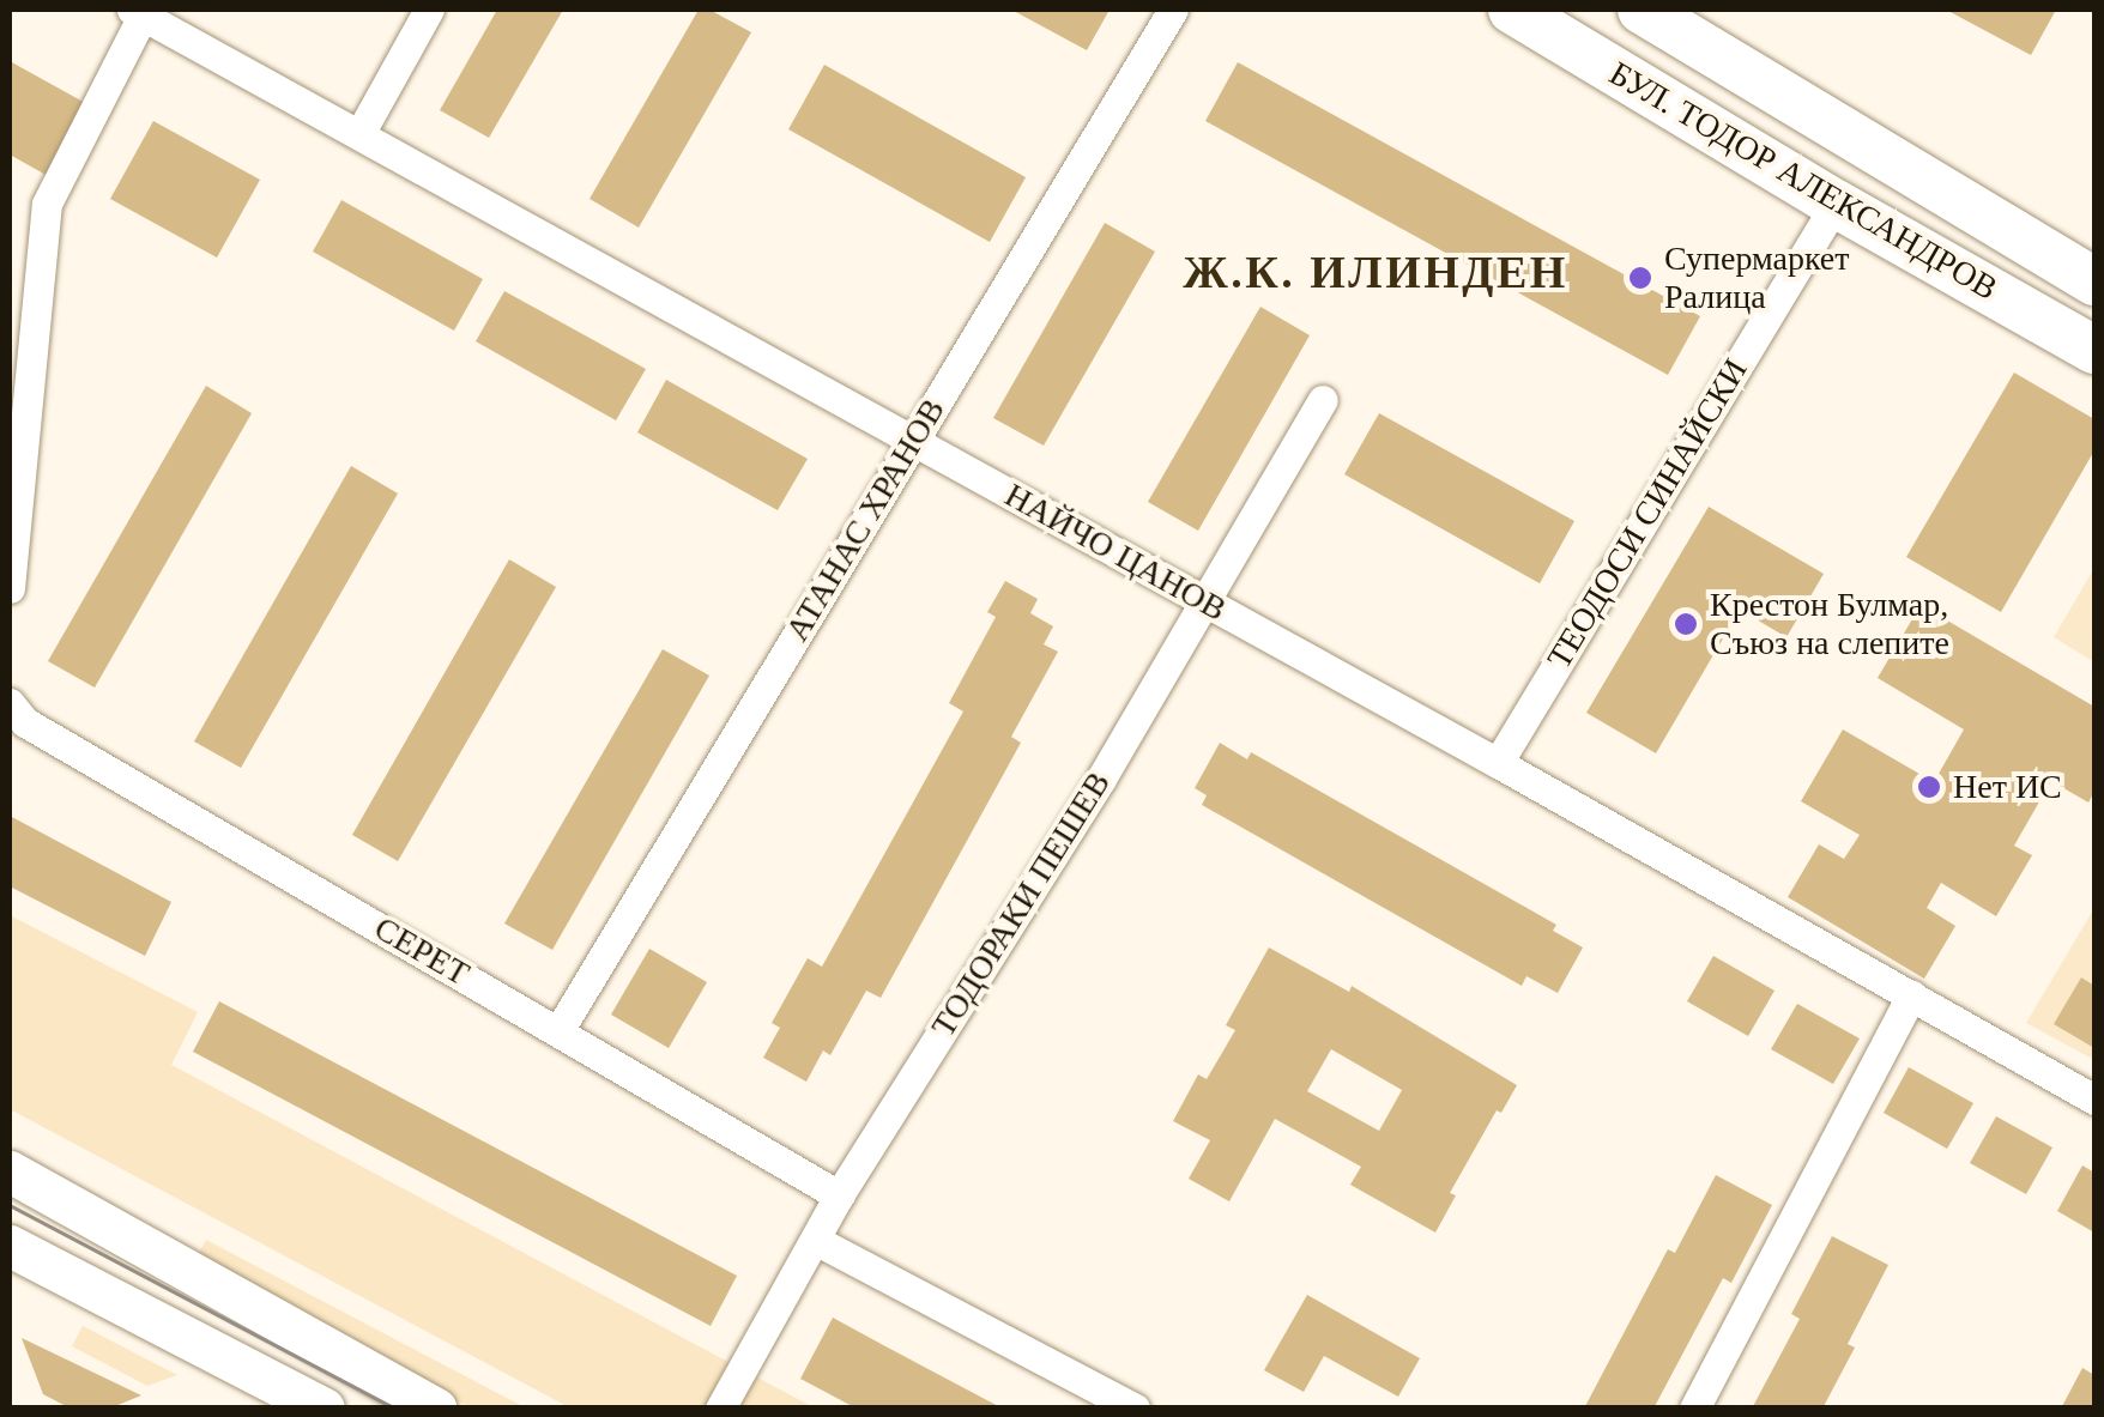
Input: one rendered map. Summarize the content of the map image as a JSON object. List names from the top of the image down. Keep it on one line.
{"streets":{"main road":["БУЛ. ТОДОР АЛЕКСАНДРОВ"],"street":["ТЕОДОСИ СИНАЙСКИ","АТАНАС ХРАНОВ","НАЙЧО ЦАНОВ","ТОДОРАКИ ПЕШЕВ","СЕРЕТ"]},"crossings":[["БУЛ. ТОДОР АЛЕКСАНДРОВ","ТЕОДОСИ СИНАЙСКИ"],["ТЕОДОСИ СИНАЙСКИ","НАЙЧО ЦАНОВ"],["АТАНАС ХРАНОВ","НАЙЧО ЦАНОВ"],["АТАНАС ХРАНОВ","СЕРЕТ"],["НАЙЧО ЦАНОВ","ТОДОРАКИ ПЕШЕВ"],["ТОДОРАКИ ПЕШЕВ","СЕРЕТ"]],"districts":["Ж.К. ИЛИНДЕН"],"places":["Супермаркет Ралица","Крестон Булмар, Съюз на слепите","Нет ИС"]}
